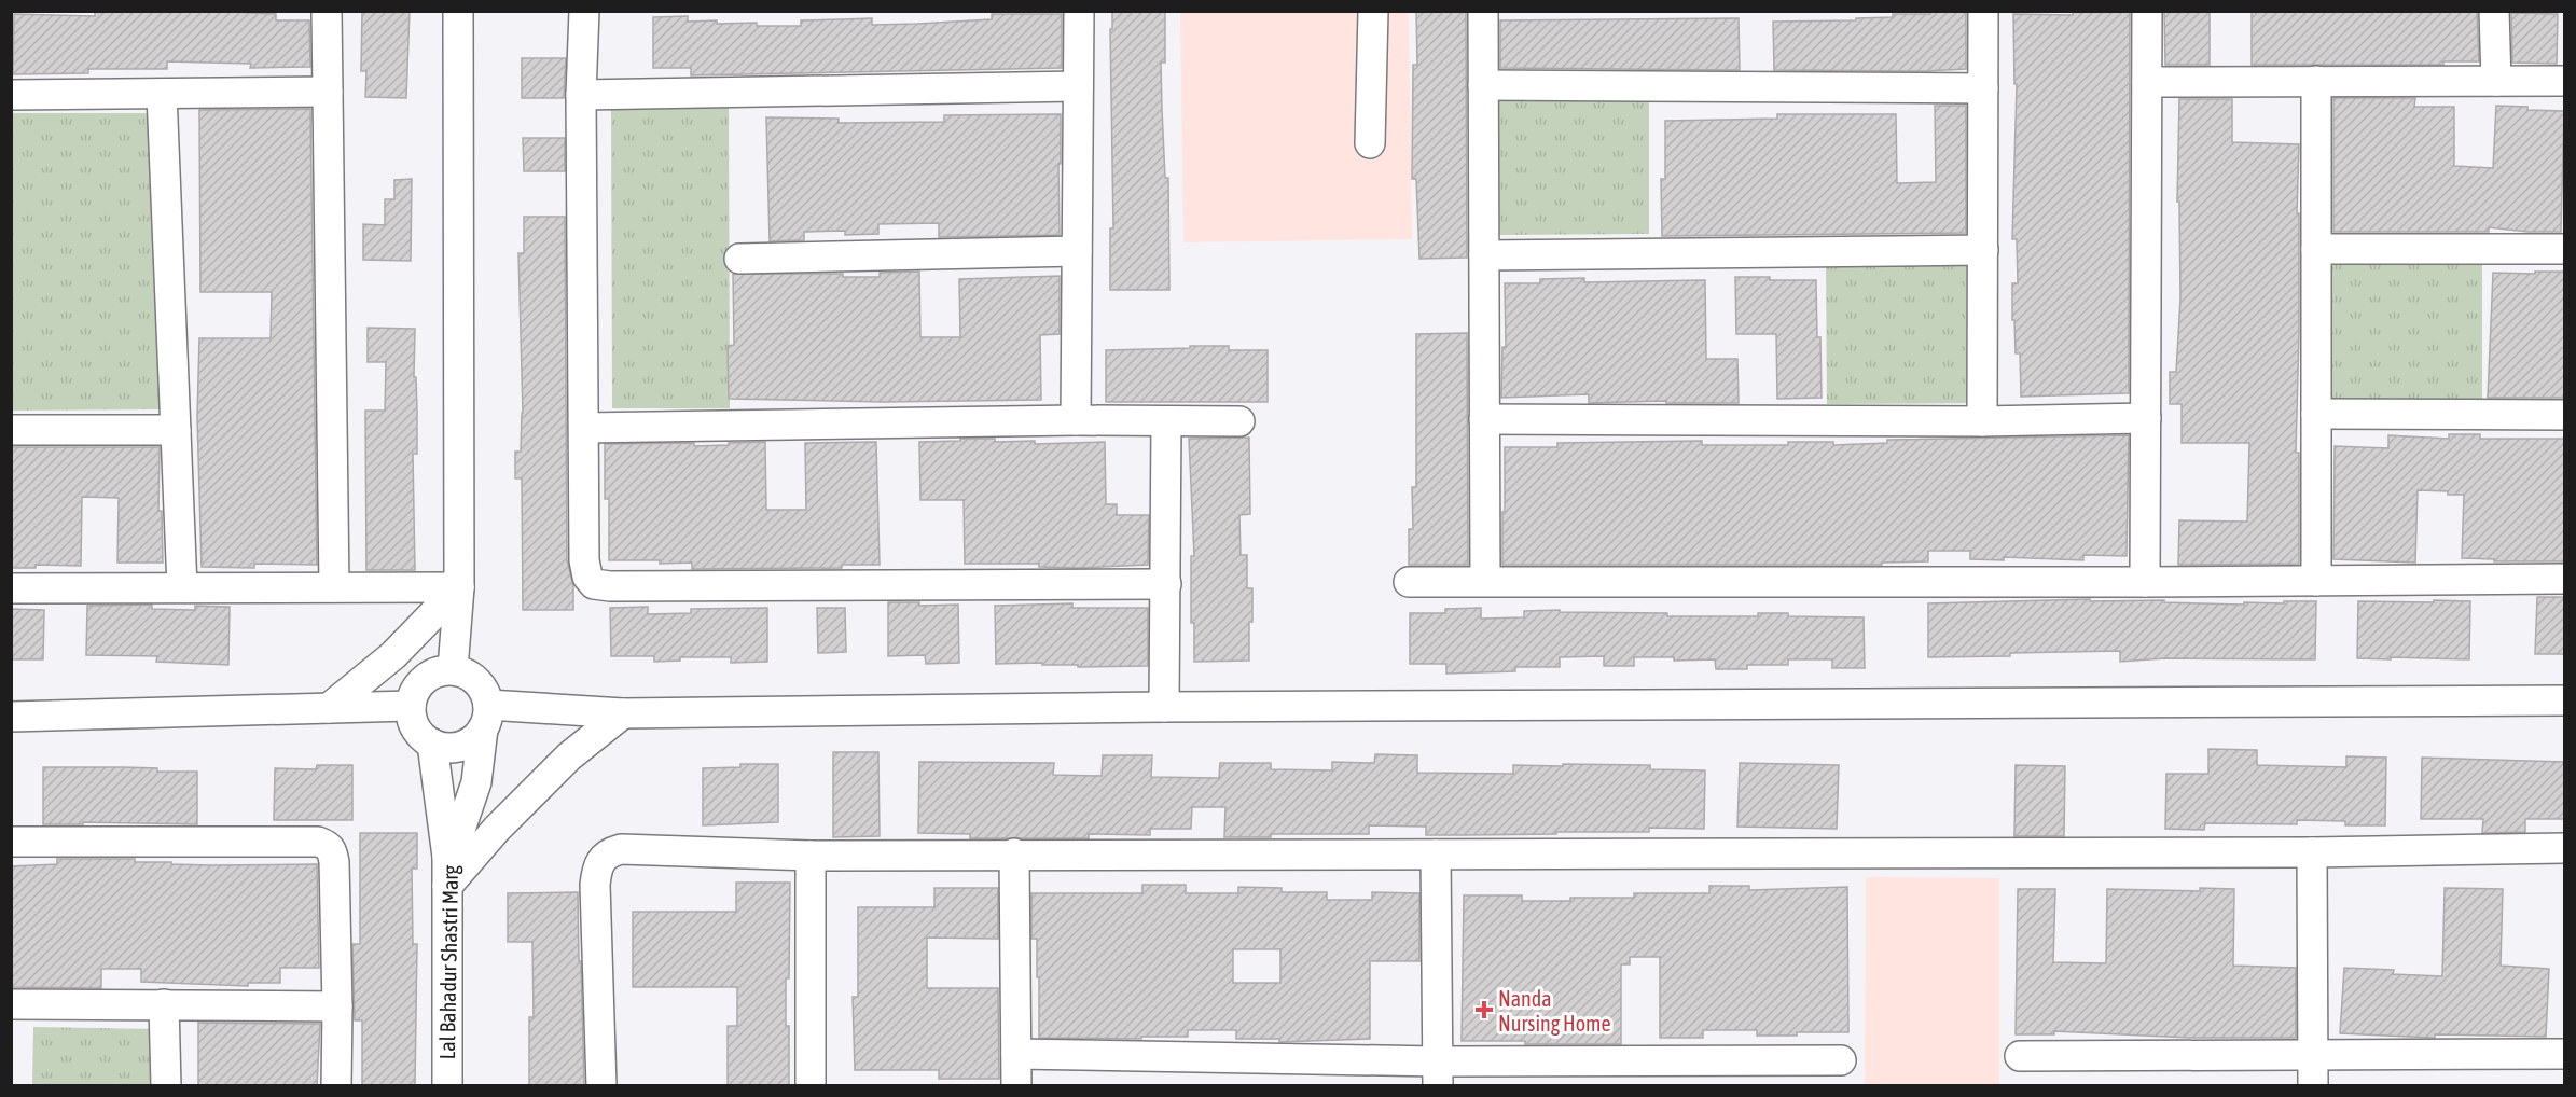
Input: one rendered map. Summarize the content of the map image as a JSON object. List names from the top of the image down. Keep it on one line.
{"streets":{"street":["Lal Bahadur Shastri Marg"]},"places":{"health":["Nanda Nursing Home"]}}
